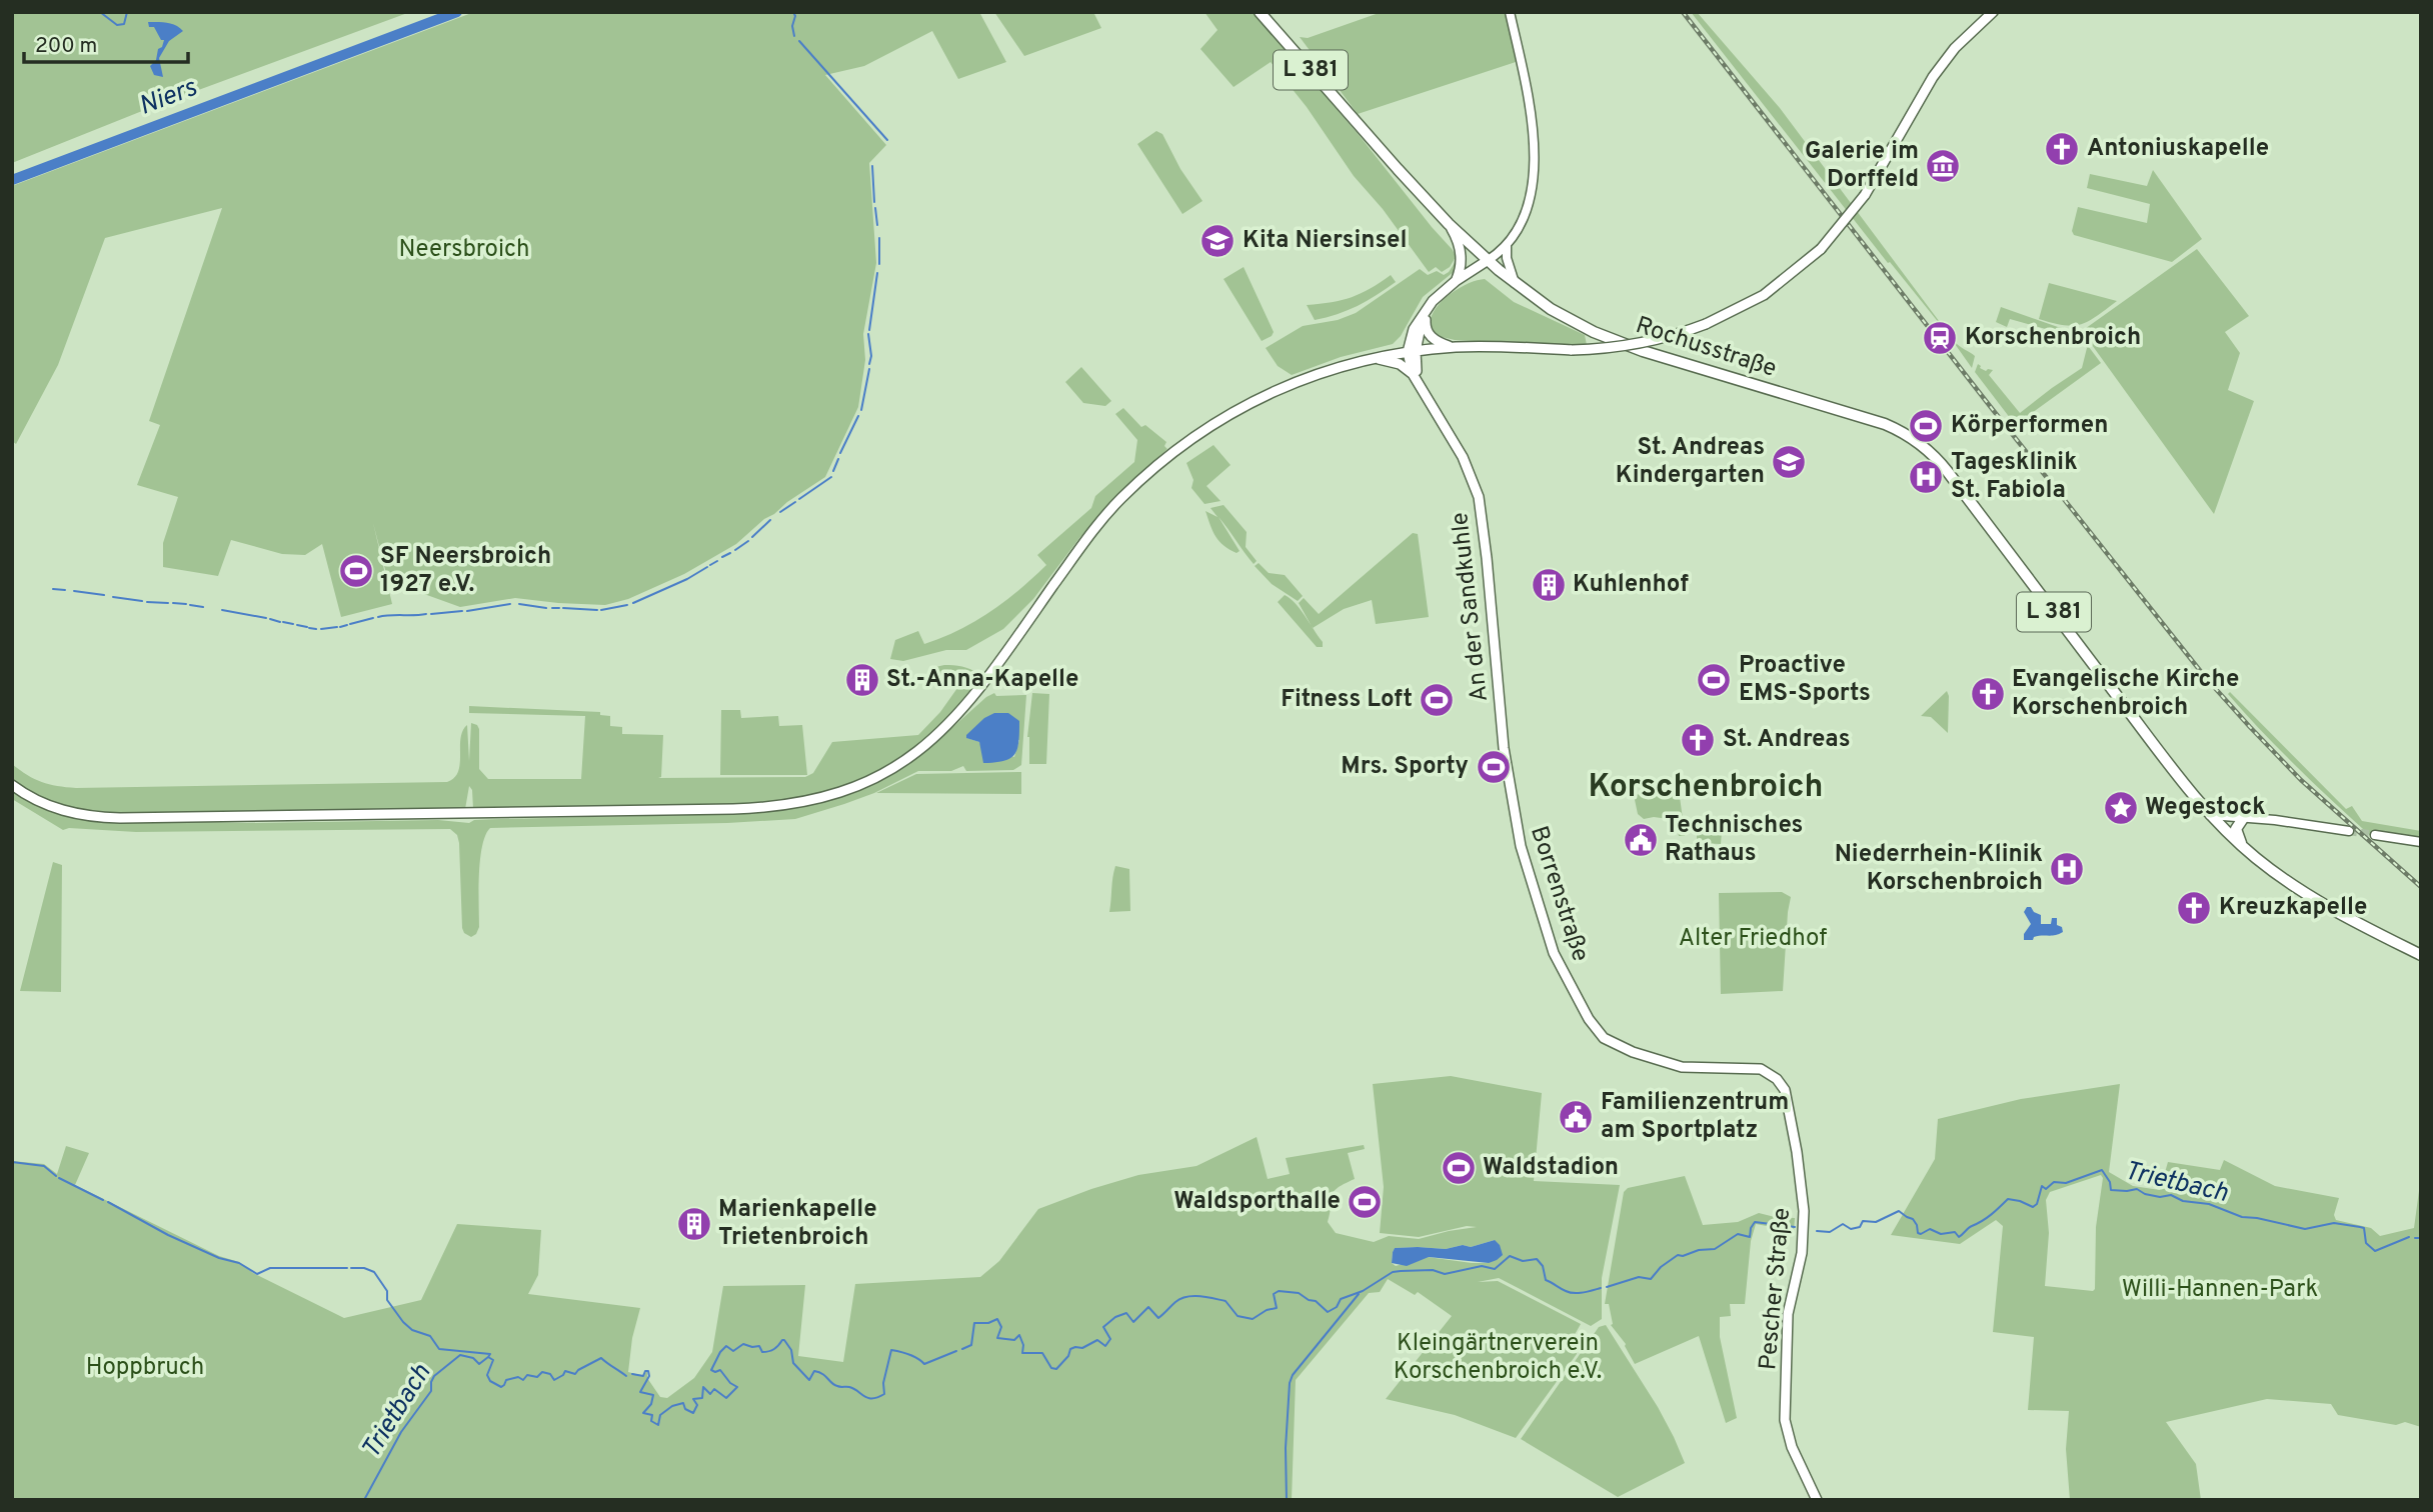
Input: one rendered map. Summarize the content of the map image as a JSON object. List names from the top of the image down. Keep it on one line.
{"streets":{"main road":["L 381","Rochusstraße","An der Sandkuhle","Borrenstraße","Pescher Straße"]},"crossings":[["L 381","Rochusstraße"],["An der Sandkuhle","Borrenstraße"],["Borrenstraße","Pescher Straße"]],"districts":["Korschenbroich"],"water":["Niers","Trietbach"],"parks":["Neersbroich","Alter Friedhof","Willi-Hannen-Park","Kleingärtnerverein Korschenbroich e.V.","Hoppbruch"],"places":{"church":["Antoniuskapelle","Evangelische Kirche Korschenbroich","St. Andreas","Kreuzkapelle"],"museum":["Galerie im Dorffeld"],"school or university":["Kita Niersinsel","St. Andreas Kindergarten"],"station":["Korschenbroich"],"sports":["Körperformen","SF Neersbroich 1927 e.V.","Proactive EMS-Sports","Fitness Loft","Mrs. Sporty","Waldstadion","Waldsporthalle"],"hospital":["Tagesklinik St. Fabiola","Niederrhein-Klinik Korschenbroich"],"building":["Kuhlenhof","St.-Anna-Kapelle","Marienkapelle Trietenbroich"],"place":["Wegestock"],"public building":["Technisches Rathaus","Familienzentrum am Sportplatz"]},"scale_bar":"200 m"}
